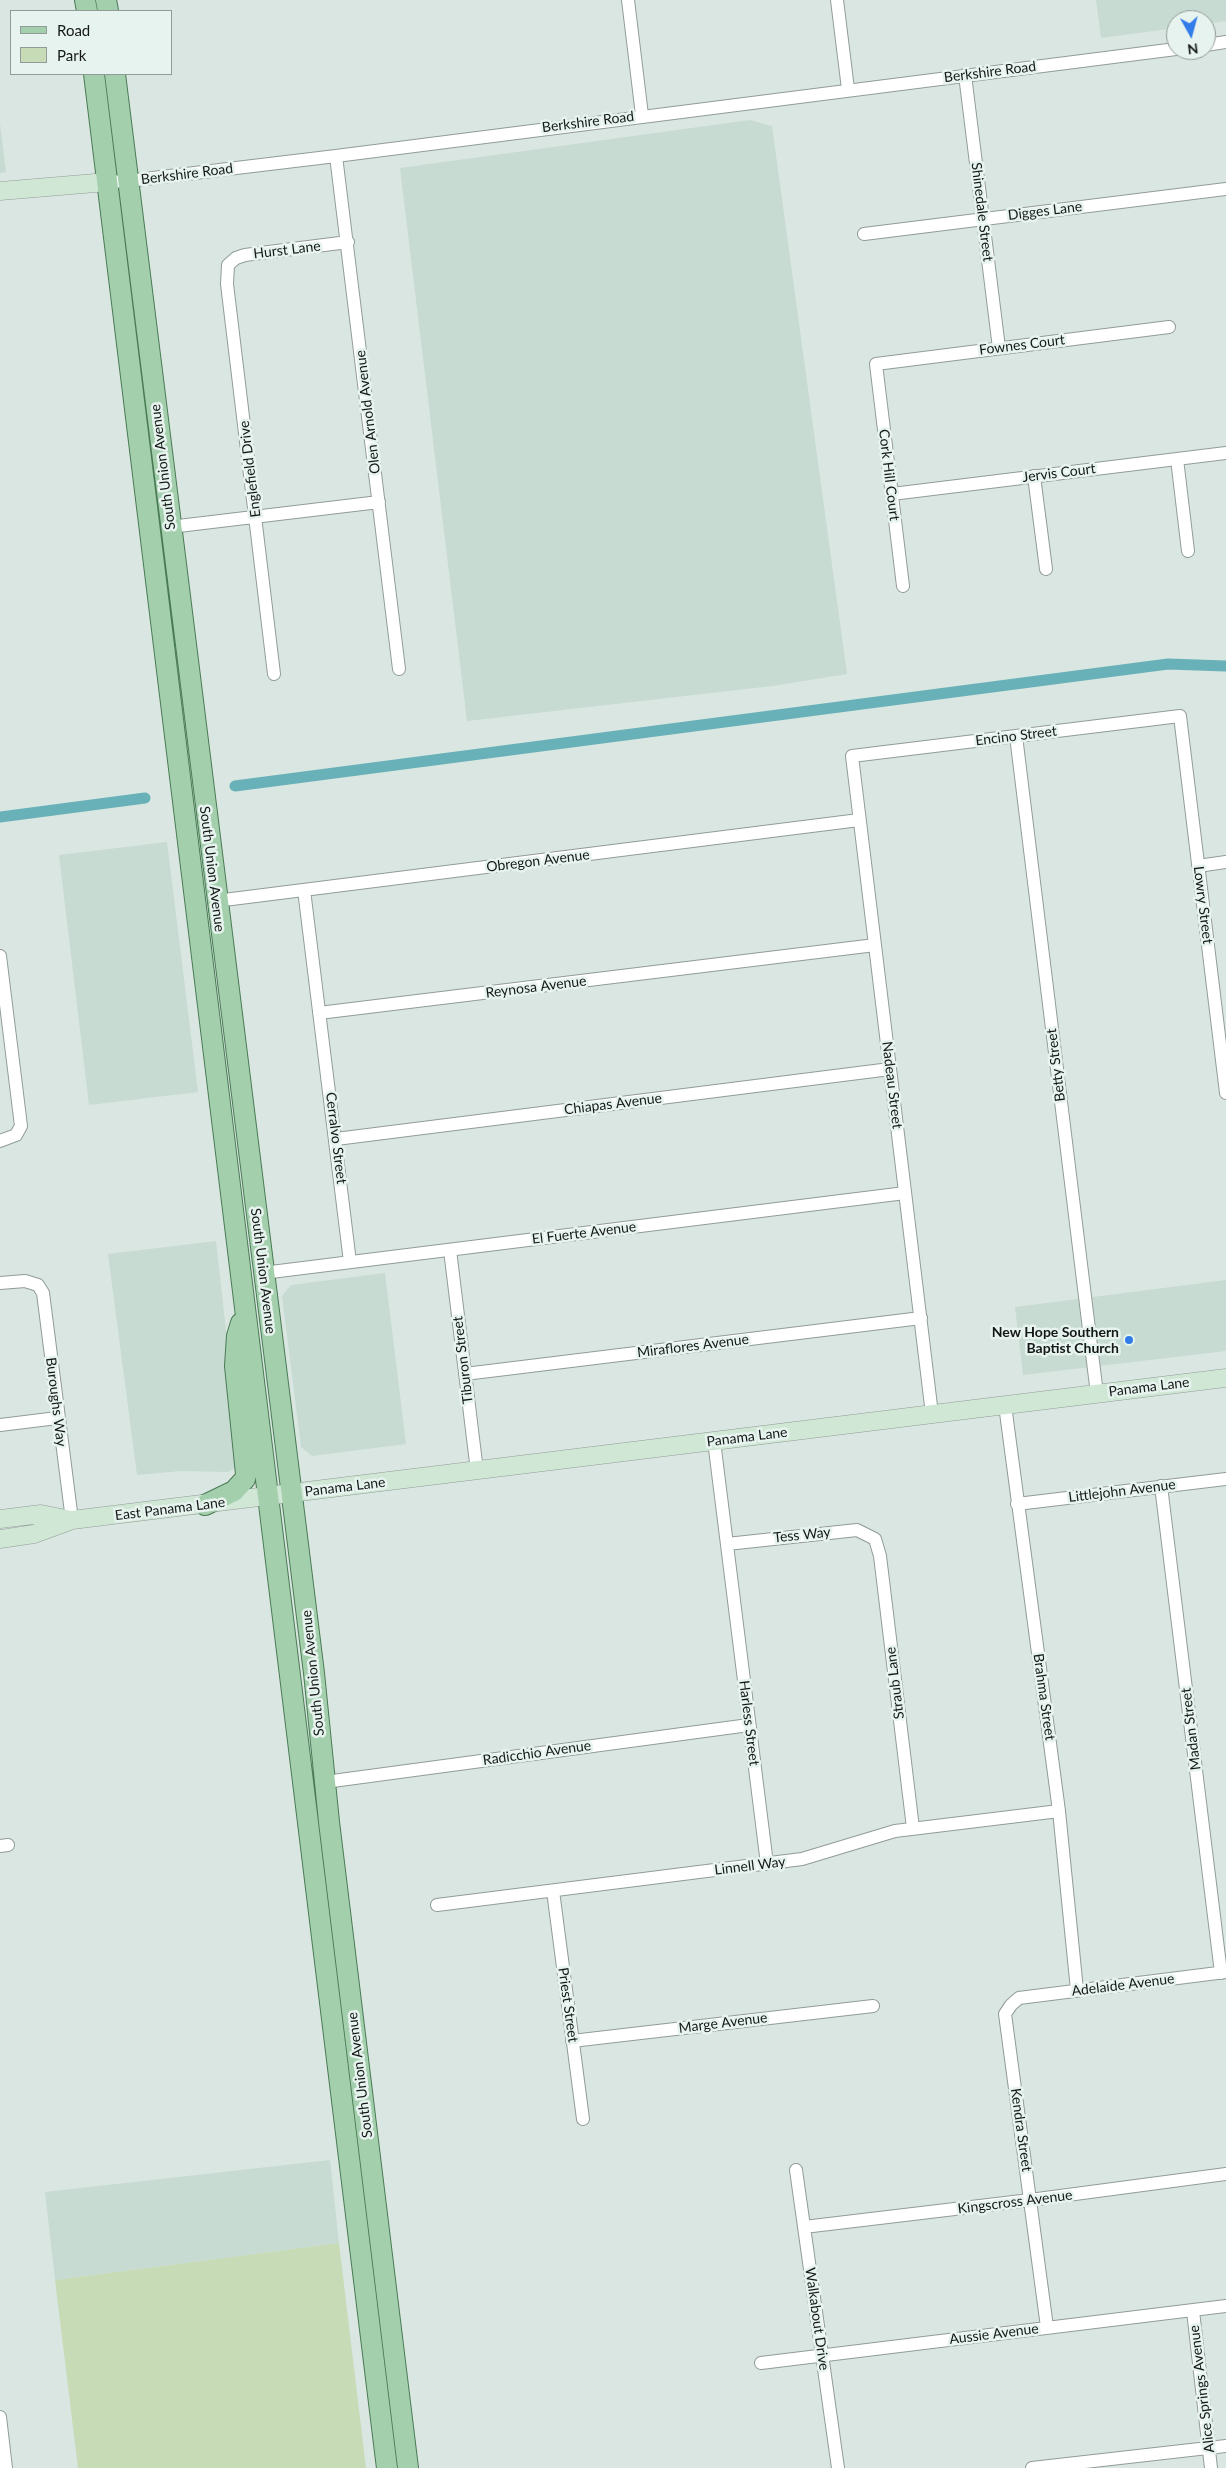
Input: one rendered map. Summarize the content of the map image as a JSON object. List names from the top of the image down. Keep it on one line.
{"streets":{"main road":["Berkshire Road","South Union Avenue","Panama Lane","East Panama Lane"],"street":["Digges Lane","Shinedale Street","Hurst Lane","Fownes Court","Olen Arnold Avenue","Englefield Drive","Jervis Court","Cork Hill Court","Encino Street","Obregon Avenue","Lowry Street","Reynosa Avenue","Betty Street","Nadeau Street","Chiapas Avenue","Cerralvo Street","El Fuerte Avenue","Miraflores Avenue","Tiburon Street","Buroughs Way","Littlejohn Avenue","Tess Way","Straub Lane","Brahma Street","Harless Street","Madan Street","Radicchio Avenue","Linnell Way","Adelaide Avenue","Priest Street","Marge Avenue","Kendra Street","Kingscross Avenue","Walkabout Drive","Aussie Avenue","Alice Springs Avenue"]},"crossings":[["Berkshire Road","Shinedale Street"],["Berkshire Road","Olen Arnold Avenue"],["Berkshire Road","South Union Avenue"],["Digges Lane","Shinedale Street"],["Shinedale Street","Fownes Court"],["Hurst Lane","Olen Arnold Avenue"],["Hurst Lane","Englefield Drive"],["Fownes Court","Cork Hill Court"],["South Union Avenue","Obregon Avenue"],["South Union Avenue","El Fuerte Avenue"],["South Union Avenue","Panama Lane"],["South Union Avenue","East Panama Lane"],["South Union Avenue","Radicchio Avenue"],["Jervis Court","Cork Hill Court"],["Encino Street","Lowry Street"],["Encino Street","Betty Street"],["Encino Street","Nadeau Street"],["Obregon Avenue","Nadeau Street"],["Reynosa Avenue","Nadeau Street"],["Reynosa Avenue","Cerralvo Street"],["Betty Street","Panama Lane"],["Nadeau Street","Chiapas Avenue"],["Nadeau Street","El Fuerte Avenue"],["Nadeau Street","Miraflores Avenue"],["Nadeau Street","Panama Lane"],["Chiapas Avenue","Cerralvo Street"],["Cerralvo Street","El Fuerte Avenue"],["El Fuerte Avenue","Tiburon Street"],["Miraflores Avenue","Tiburon Street"],["Tiburon Street","Panama Lane"],["Panama Lane","East Panama Lane"],["Panama Lane","Brahma Street"],["Buroughs Way","East Panama Lane"],["Littlejohn Avenue","Brahma Street"],["Littlejohn Avenue","Madan Street"],["Tess Way","Straub Lane"],["Tess Way","Harless Street"],["Straub Lane","Linnell Way"],["Brahma Street","Linnell Way"],["Brahma Street","Adelaide Avenue"],["Harless Street","Radicchio Avenue"],["Harless Street","Linnell Way"],["Madan Street","Adelaide Avenue"],["Linnell Way","Priest Street"],["Adelaide Avenue","Kendra Street"],["Priest Street","Marge Avenue"],["Kendra Street","Kingscross Avenue"],["Kendra Street","Aussie Avenue"],["Kingscross Avenue","Walkabout Drive"],["Walkabout Drive","Aussie Avenue"],["Aussie Avenue","Alice Springs Avenue"]],"places":["New Hope Southern Baptist Church"],"legend":["Road","Park"],"north":"bottom"}
